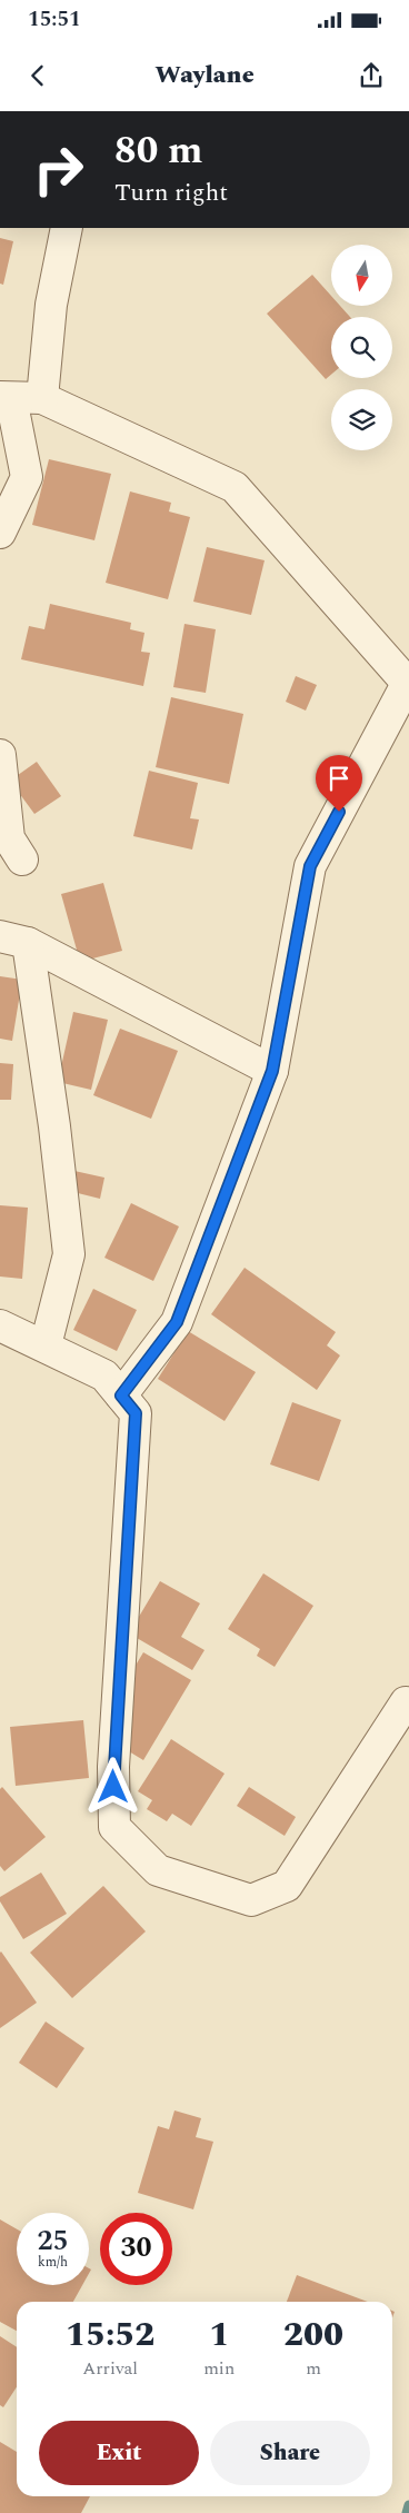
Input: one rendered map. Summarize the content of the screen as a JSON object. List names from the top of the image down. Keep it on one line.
{"north":"bottom","page":{"status":"15:51","header":"Waylane","turn":["80 m","Turn right"],"speed":"25 km/h","limit":"30","eta":["15:52","Arrival","1","min","200","m"],"buttons":["Exit","Share"]}}
